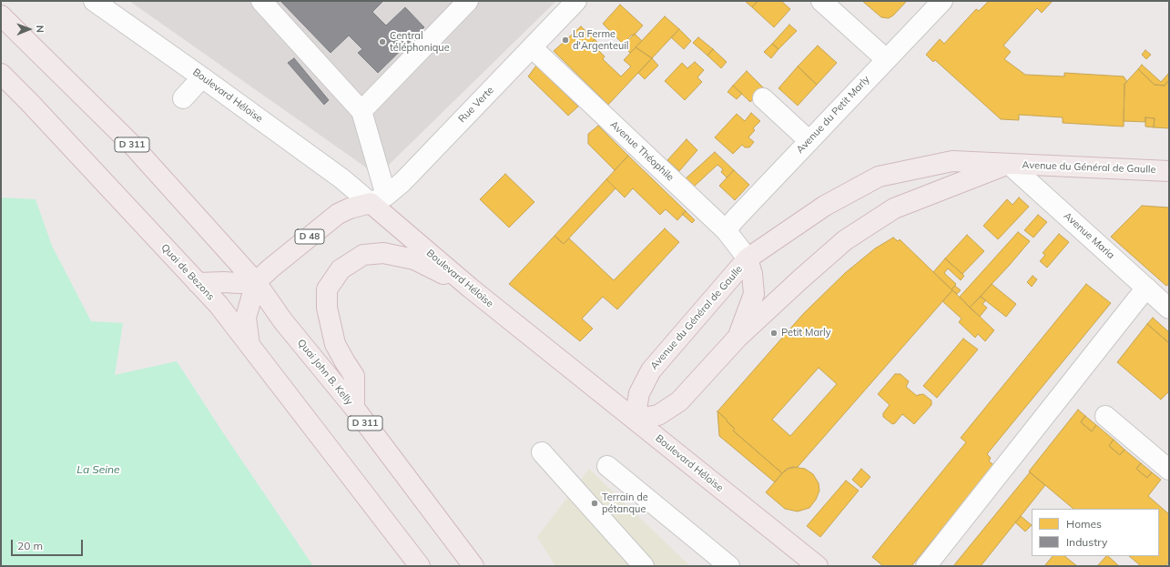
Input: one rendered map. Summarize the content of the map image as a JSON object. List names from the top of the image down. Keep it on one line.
{"streets":{"main road":["Boulevard Héloïse","D 311","Avenue du Général de Gaulle","D 48","Quai de Bezons","Quai John B. Kelly"],"street":["Rue Verte","Avenue du Petit Marly","Avenue Théophile","Avenue Maria"]},"crossings":[["Boulevard Héloïse","Rue Verte"],["Boulevard Héloïse","Avenue du Général de Gaulle"],["Boulevard Héloïse","D 48"],["Rue Verte","Avenue Théophile"],["Rue Verte","D 48"],["Avenue du Petit Marly","Avenue Théophile"],["D 311","D 48"],["D 311","Quai John B. Kelly"],["Avenue Théophile","Avenue du Général de Gaulle"],["Avenue du Général de Gaulle","Avenue Maria"],["D 48","Quai John B. Kelly"]],"water":["La Seine"],"places":["La Ferme d'Argenteuil","Central téléphonique","Petit Marly","Terrain de pétanque"],"legend":["Homes","Industry"],"scale_bar":"20 m","north":"right"}
